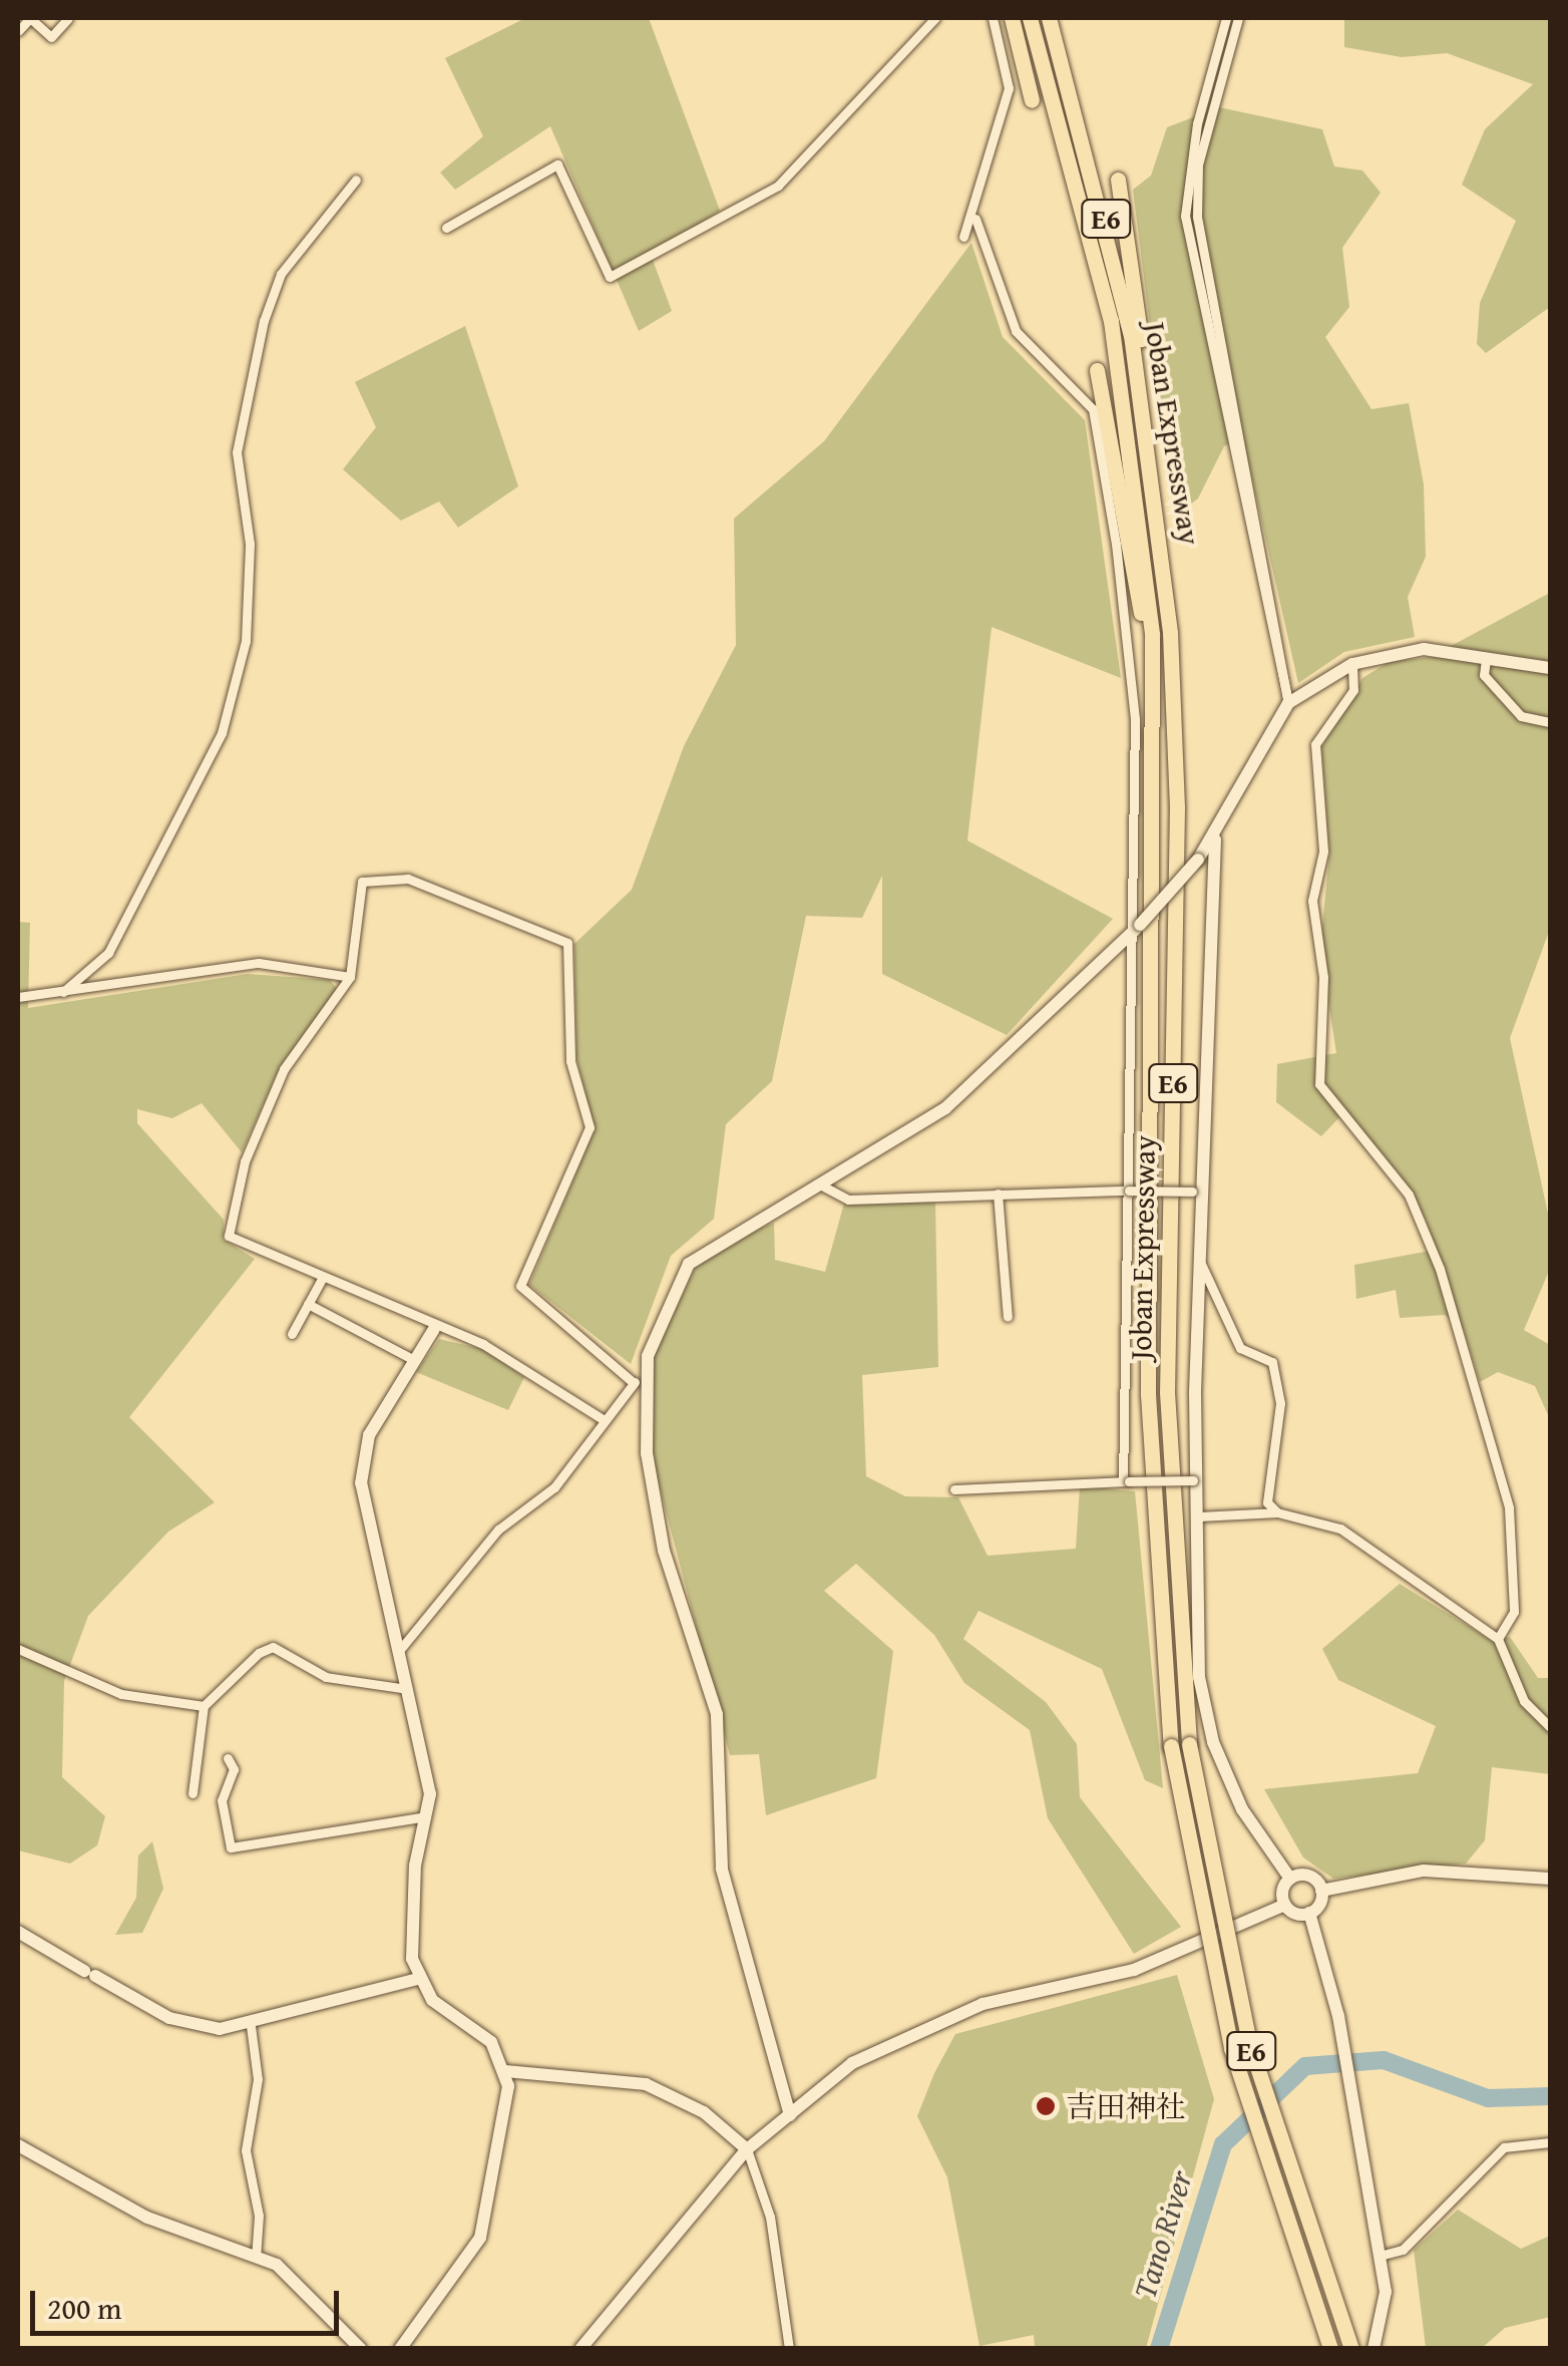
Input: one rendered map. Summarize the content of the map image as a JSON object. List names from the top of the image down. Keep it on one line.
{"streets":{"highway":["E6","Joban Expressway"]},"water":["Tano River"],"places":["吉田神社"],"scale_bar":"200 m"}
